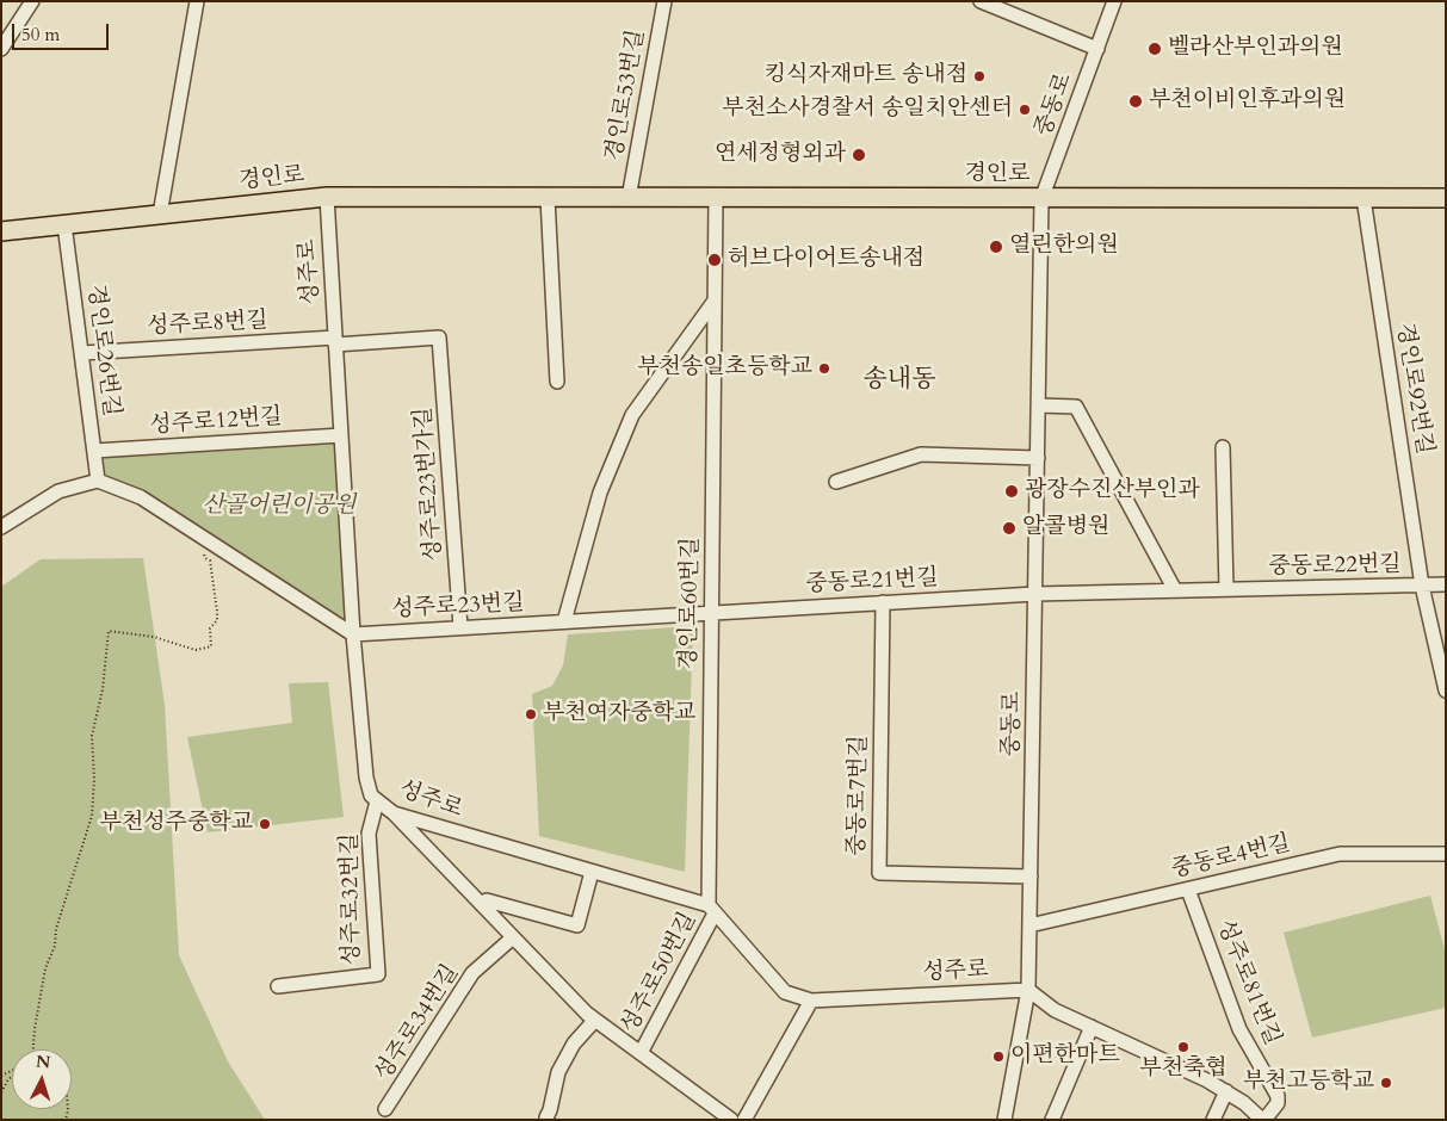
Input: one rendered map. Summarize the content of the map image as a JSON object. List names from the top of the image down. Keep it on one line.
{"streets":{"main road":["경인로"],"street":["경인로53번길","중동로","성주로","성주로8번길","경인로26번길","경인로92번길","성주로12번길","성주로23번가길","중동로22번길","중동로21번길","경인로60번길","성주로23번길","중동로7번길","중동로4번길","성주로32번길","성주로50번길","성주로81번길","성주로34번길"]},"crossings":[["경인로53번길","경인로"],["중동로","경인로"],["중동로","성주로"],["중동로","중동로22번길"],["중동로","중동로21번길"],["중동로","중동로7번길"],["중동로","중동로4번길"],["경인로","성주로"],["경인로","경인로26번길"],["경인로","경인로92번길"],["경인로","경인로60번길"],["성주로","성주로8번길"],["성주로","성주로12번길"],["성주로","성주로23번가길"],["성주로","경인로60번길"],["성주로","성주로23번길"],["성주로","성주로32번길"],["성주로","성주로50번길"],["성주로8번길","경인로26번길"],["성주로8번길","성주로23번가길"],["경인로26번길","성주로12번길"],["경인로92번길","중동로22번길"],["성주로23번가길","성주로23번길"],["중동로22번길","중동로21번길"],["중동로21번길","경인로60번길"],["중동로21번길","성주로23번길"],["중동로21번길","중동로7번길"],["경인로60번길","성주로23번길"],["경인로60번길","성주로50번길"],["중동로4번길","성주로81번길"]],"districts":["송내동"],"parks":["산골어린이공원"],"places":["벨라산부인과의원","킹식자재마트 송내점","부천이비인후과의원","부천소사경찰서 송일치안센터","연세정형외과","열린한의원","허브다이어트송내점","부천송일초등학교","광장수진산부인과","알콜병원","부천여자중학교","부천성주중학교","부천축협","이편한마트","부천고등학교"],"scale_bar":"50 m","north":"top"}
